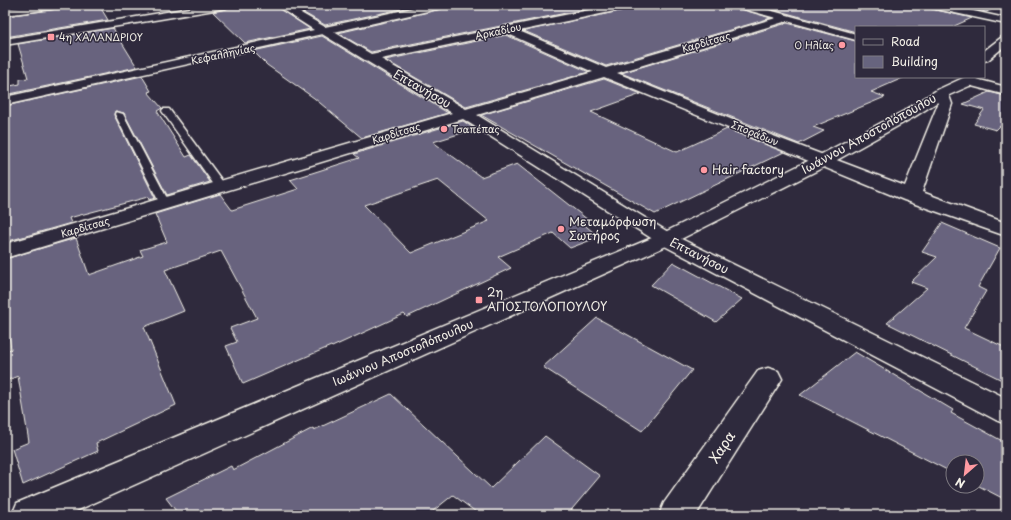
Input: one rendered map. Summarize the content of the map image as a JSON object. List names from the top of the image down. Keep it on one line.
{"streets":{"street":["Αρκαδίου","Καρδίτσας","Κεφαλληνίας","Επτανήσου","Σποράδων","Ιωάννου Αποστολόπουλου","Χαρα"]},"crossings":[["Αρκαδίου","Επτανήσου"],["Αρκαδίου","Σποράδων"],["Καρδίτσας","Επτανήσου"],["Καρδίτσας","Σποράδων"],["Κεφαλληνίας","Επτανήσου"],["Επτανήσου","Ιωάννου Αποστολόπουλου"],["Σποράδων","Ιωάννου Αποστολόπουλου"]],"places":{"transit":["4η ΧΑΛΑΝΔΡΙΟΥ","2η ΑΠΟΣΤΟΛΟΠΟΥΛΟΥ"],"other":["Ο Ηλίας","Τσαπέπας","Hair factory","Μεταμόρφωση Σωτήρος"]},"legend":["Road","Building"],"north":"bottom left"}
